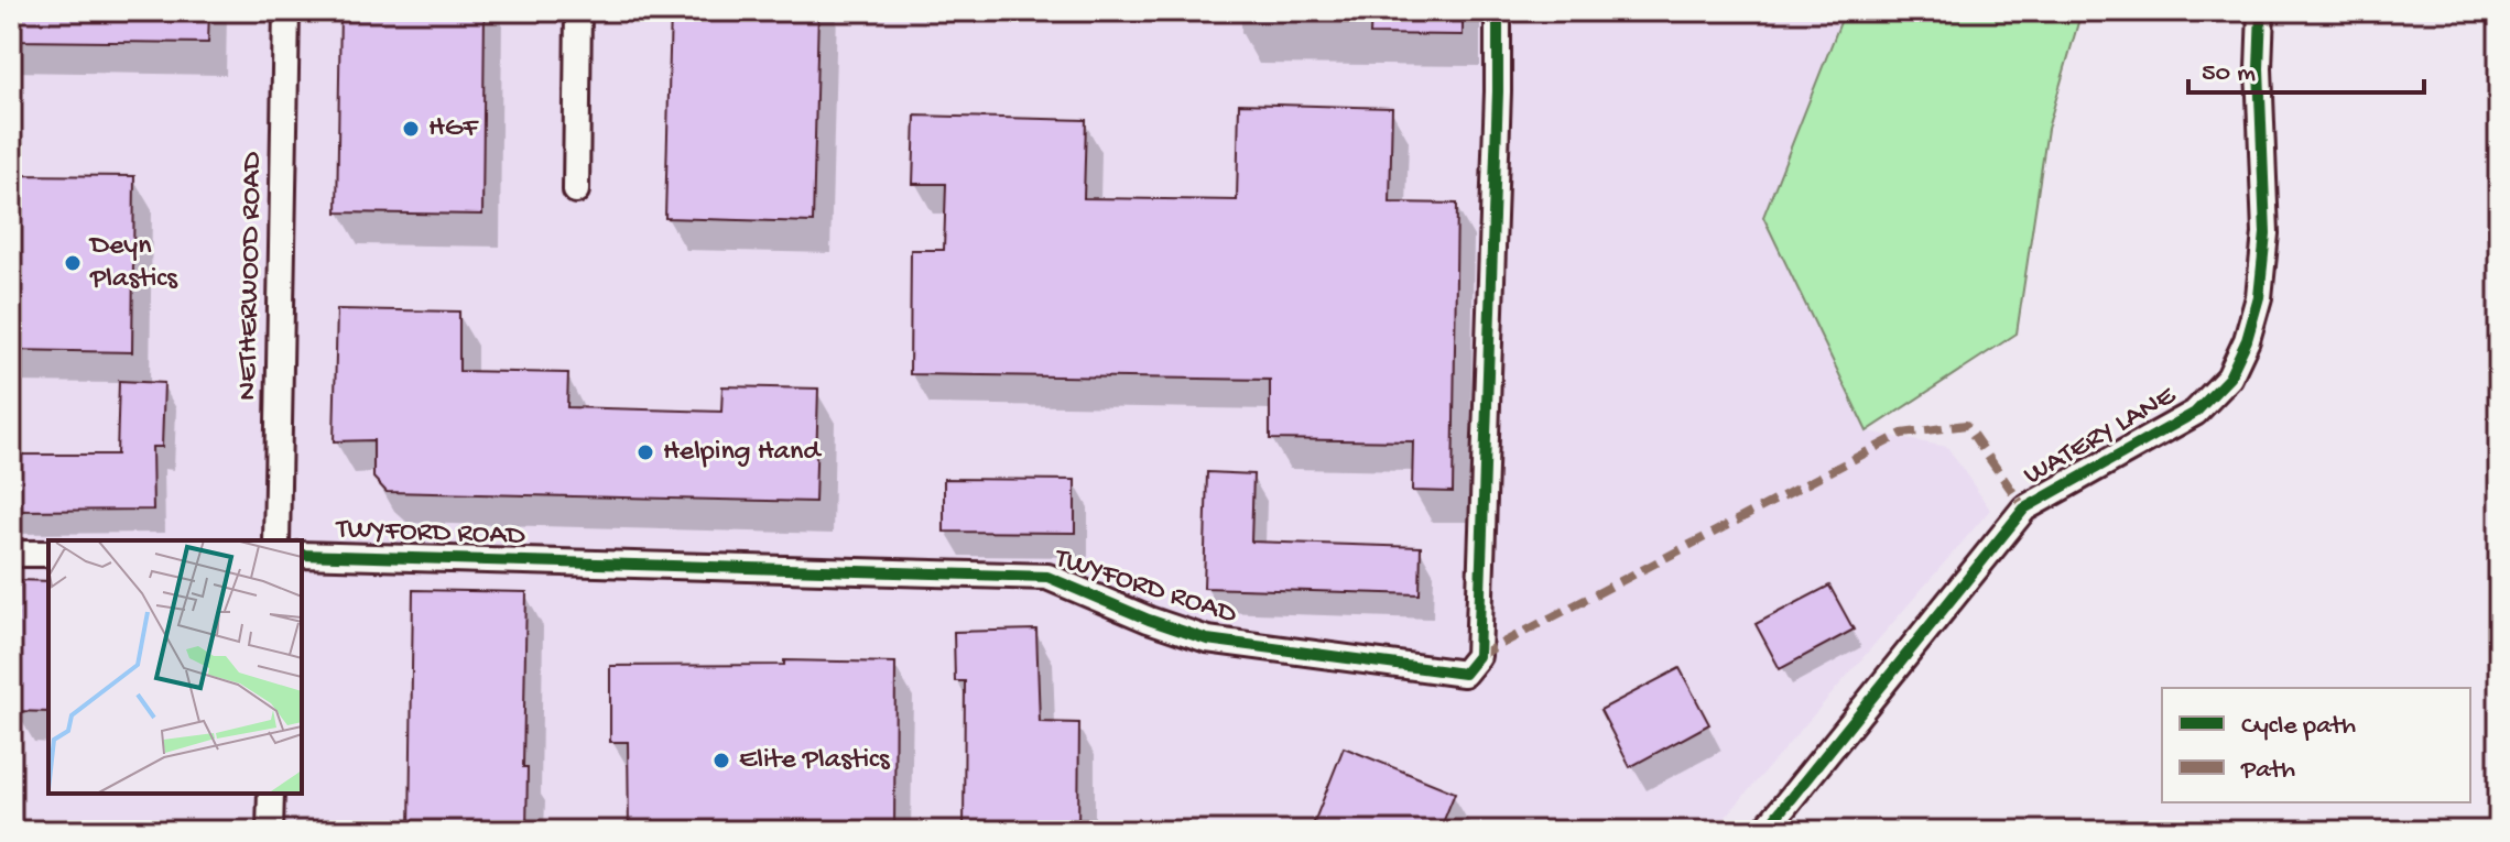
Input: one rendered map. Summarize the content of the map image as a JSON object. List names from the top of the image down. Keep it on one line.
{"streets":{"street":["NETHERWOOD ROAD","WATERY LANE","TWYFORD ROAD"]},"places":["HGF","Deyn Plastics","Helping Hand","Elite Plastics"],"legend":["Cycle path","Path"],"scale_bar":"50 m"}
